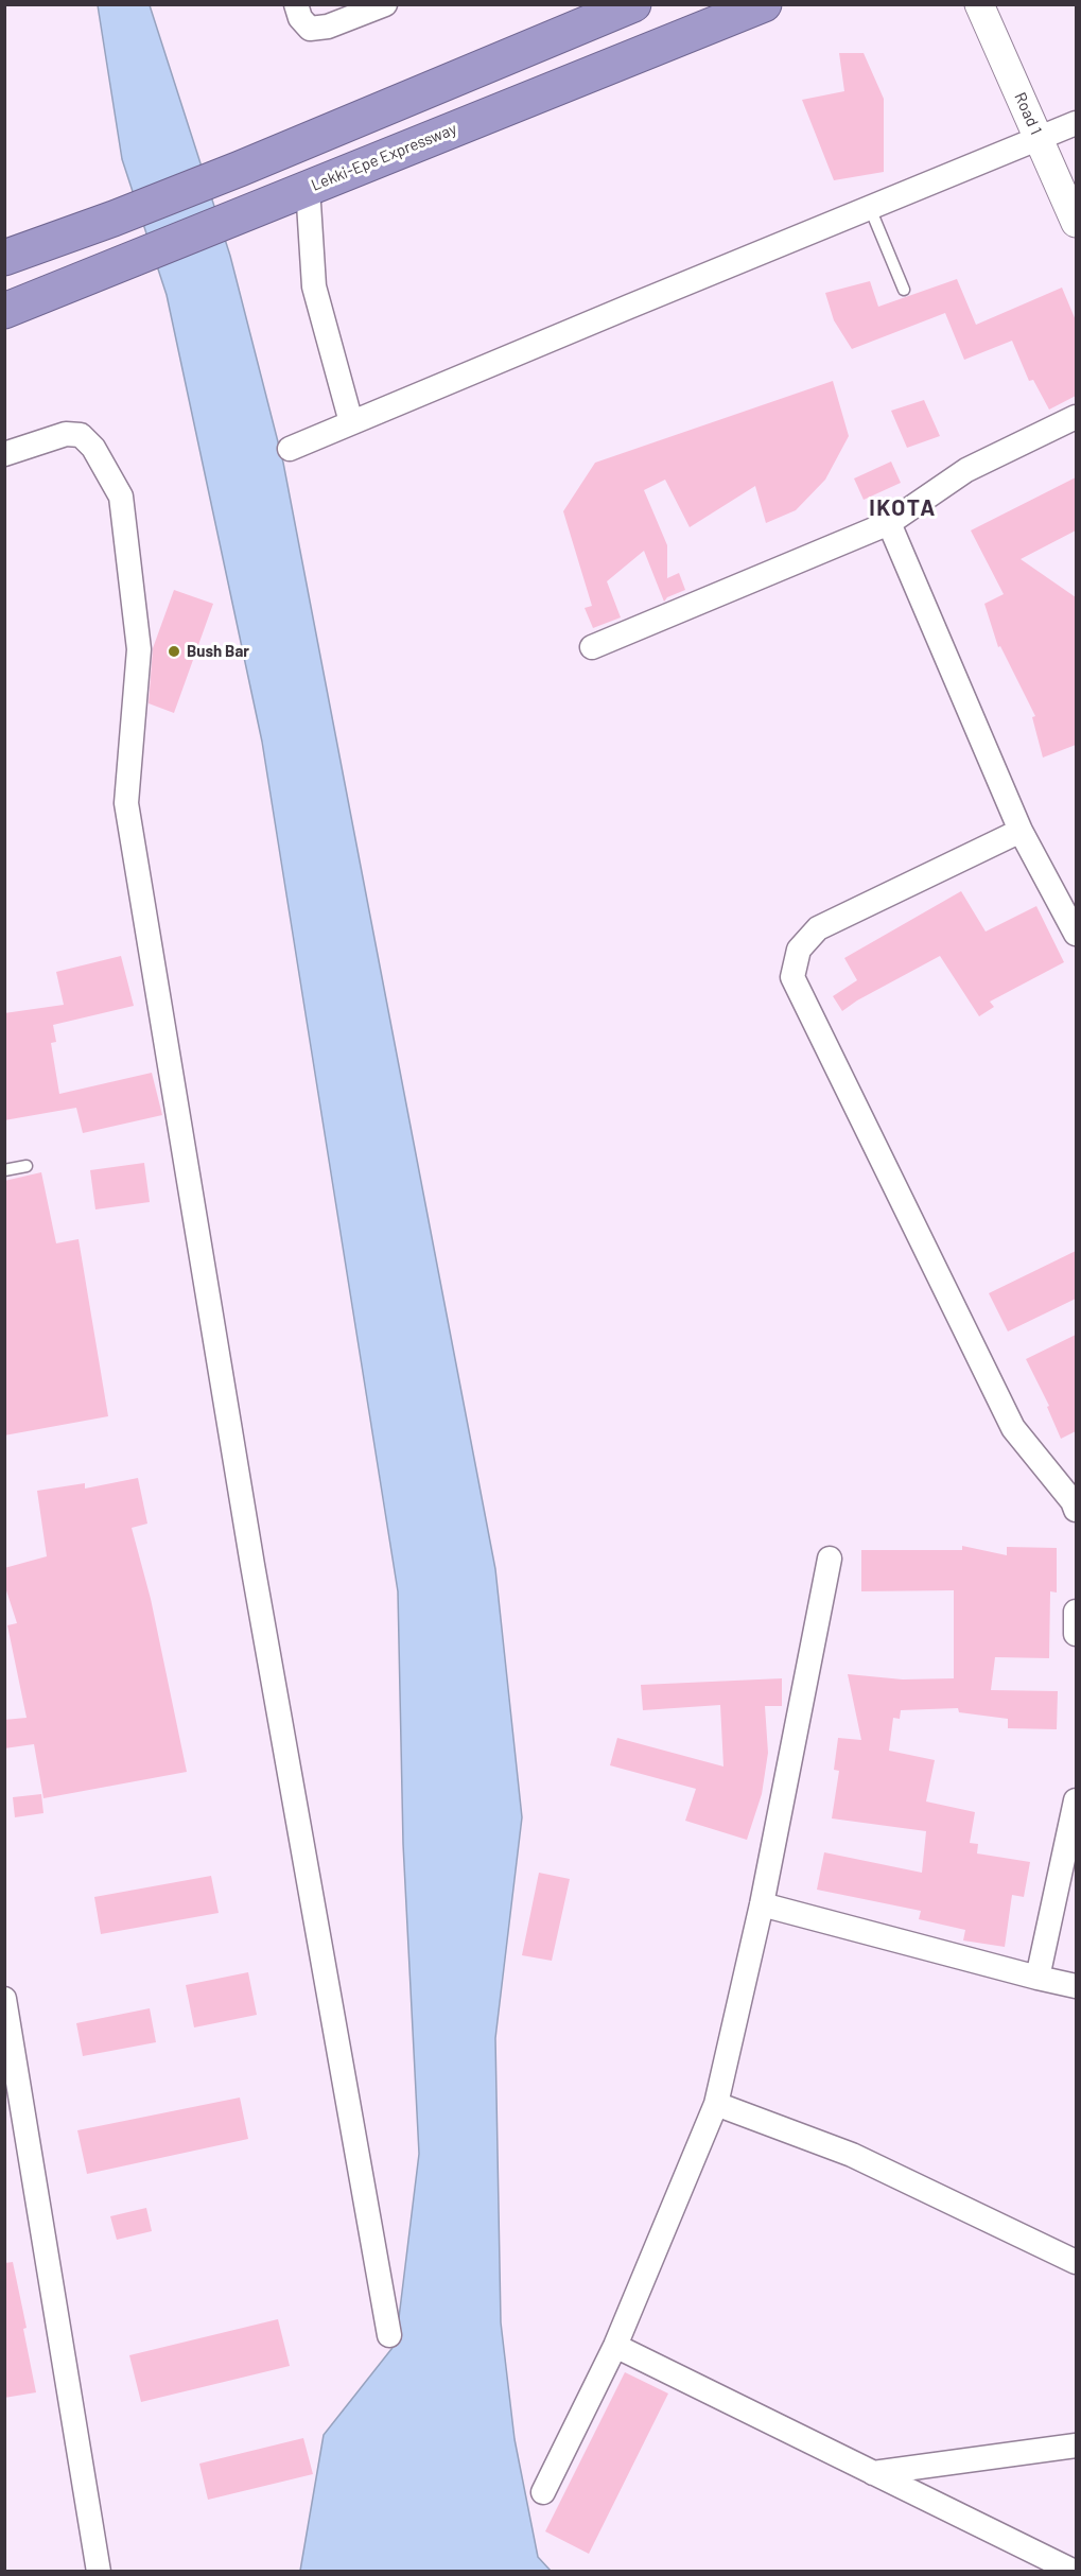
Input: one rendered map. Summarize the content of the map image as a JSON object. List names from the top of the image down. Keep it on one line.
{"streets":{"highway":["Lekki-Epe Expressway"],"street":["Road 1"]},"districts":["IKOTA"],"places":["Bush Bar"]}
